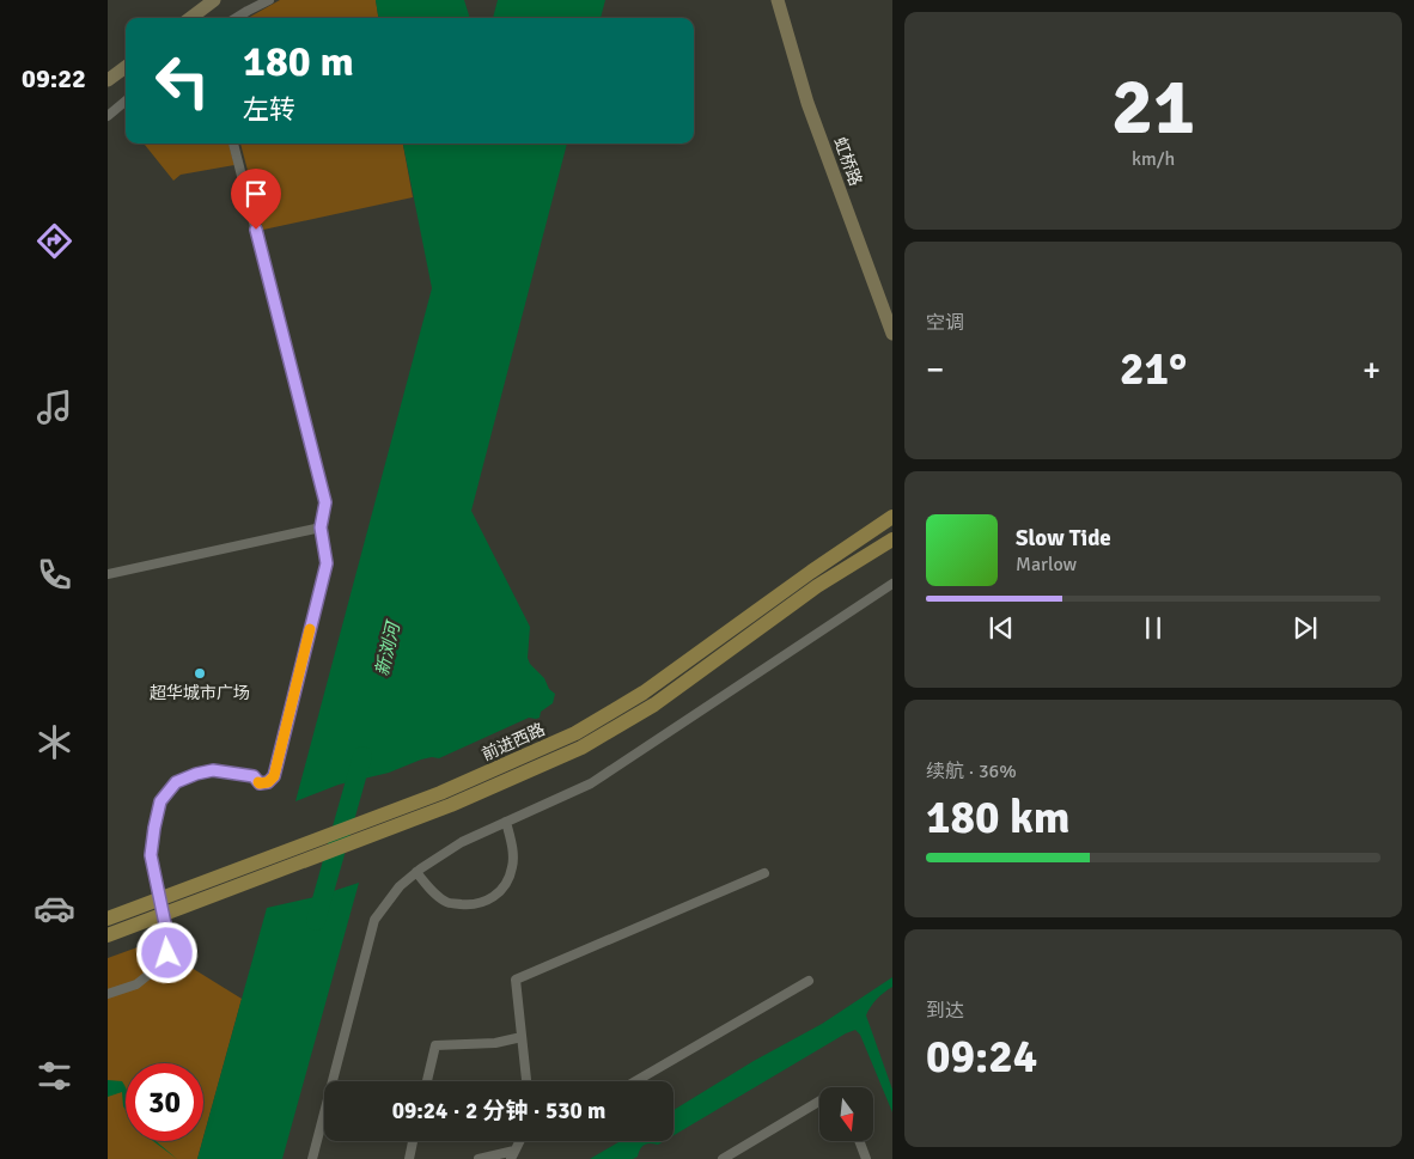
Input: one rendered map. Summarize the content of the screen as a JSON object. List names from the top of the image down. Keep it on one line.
{"streets":{"main road":["前进西路"],"street":["虹桥路"]},"water":["新浏河"],"places":["超华城市广场"],"north":"bottom","page":{"tabs":"09:22","tile":[["21","km/h"],"空调",["续航 · 36%","180 km"],["到达","09:24"]],"turn":["180 m","左转"],"heat":["−","21°","+"],"song":["Slow Tide","Marlow"],"limit":"30","trip":"09:24 · 2 分钟 · 530 m"}}
